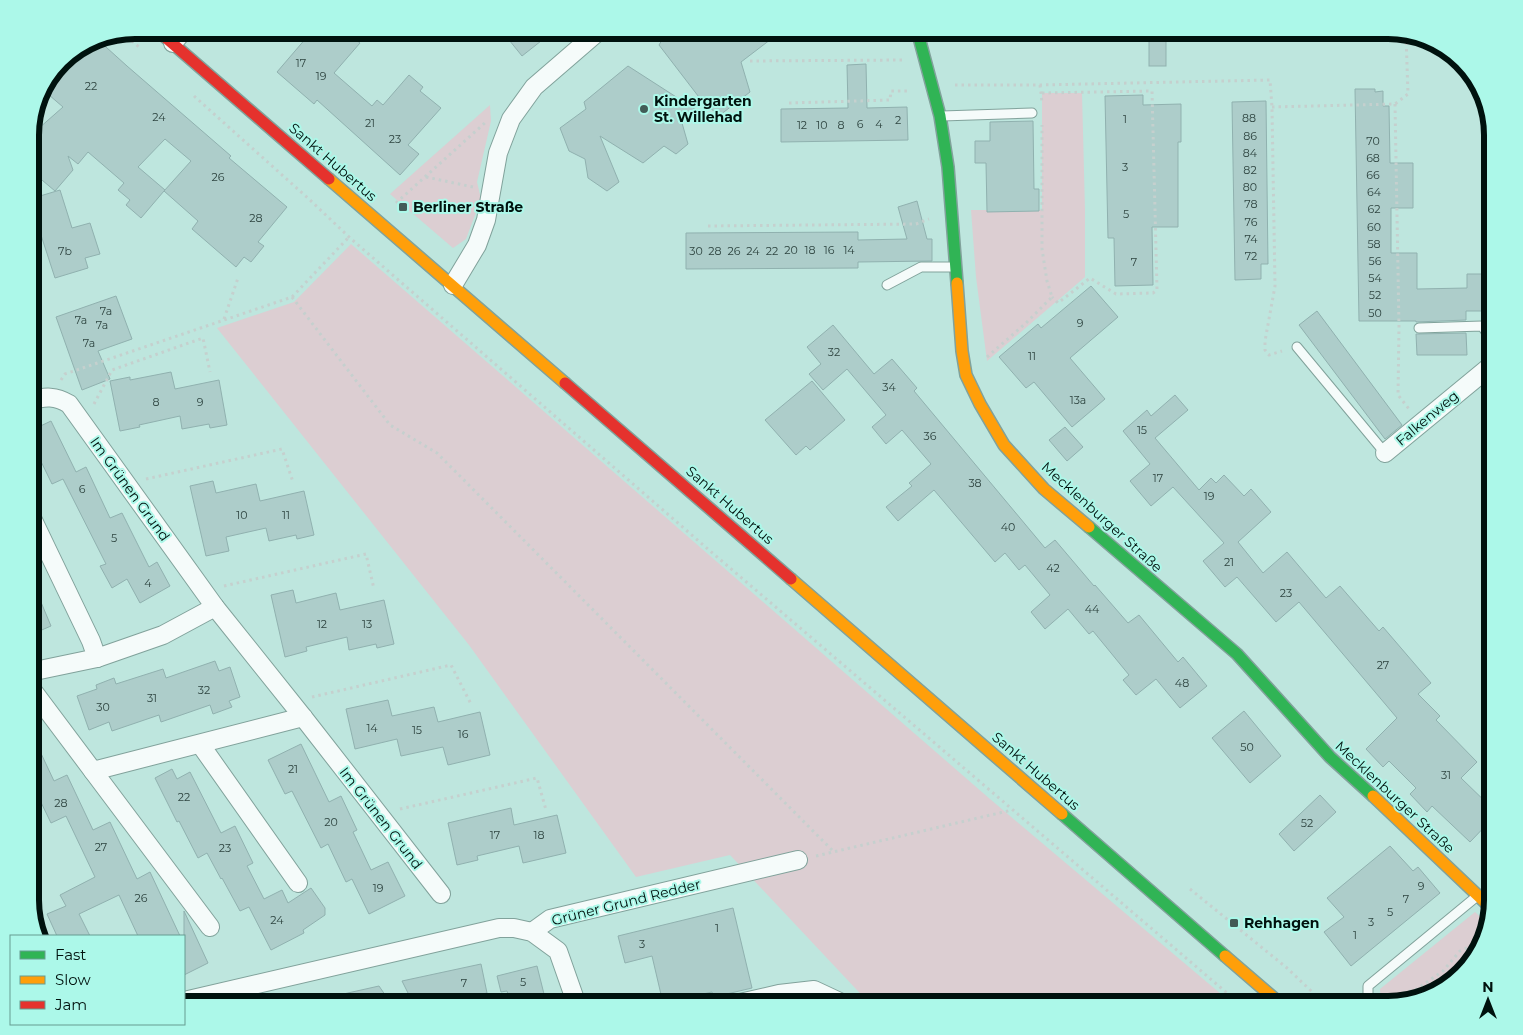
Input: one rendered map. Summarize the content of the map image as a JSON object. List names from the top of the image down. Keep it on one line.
{"streets":{"main road":["Sankt Hubertus","Mecklenburger Straße"],"street":["Falkenweg","Im Grünen Grund","Grüner Grund Redder"]},"places":{"other":["Kindergarten St. Willehad"],"transit":["Berliner Straße","Rehhagen"]},"house_numbers":["17","19","22","24","88","1","2","21","6","4","12","10","8","86","23","70","84","68","3","82","66","26","80","64","78","62","5","28","76","60","74","58","20","18","16","14","7b","30","28","26","24","22","72","56","7","54","52","7a","50","7a","9","7a","7a","32","11","34","13a","8","9","15","36","17","38","6","19","10","11","40","5","21","42","4","23","44","12","13","27","48","32","31","30","14","15","16","50","21","31","22","28","20","52","17","18","27","23","9","19","26","7","5","24","3","1","1","3","5","7"],"legend":["Fast","Slow","Jam"],"north":"top"}
